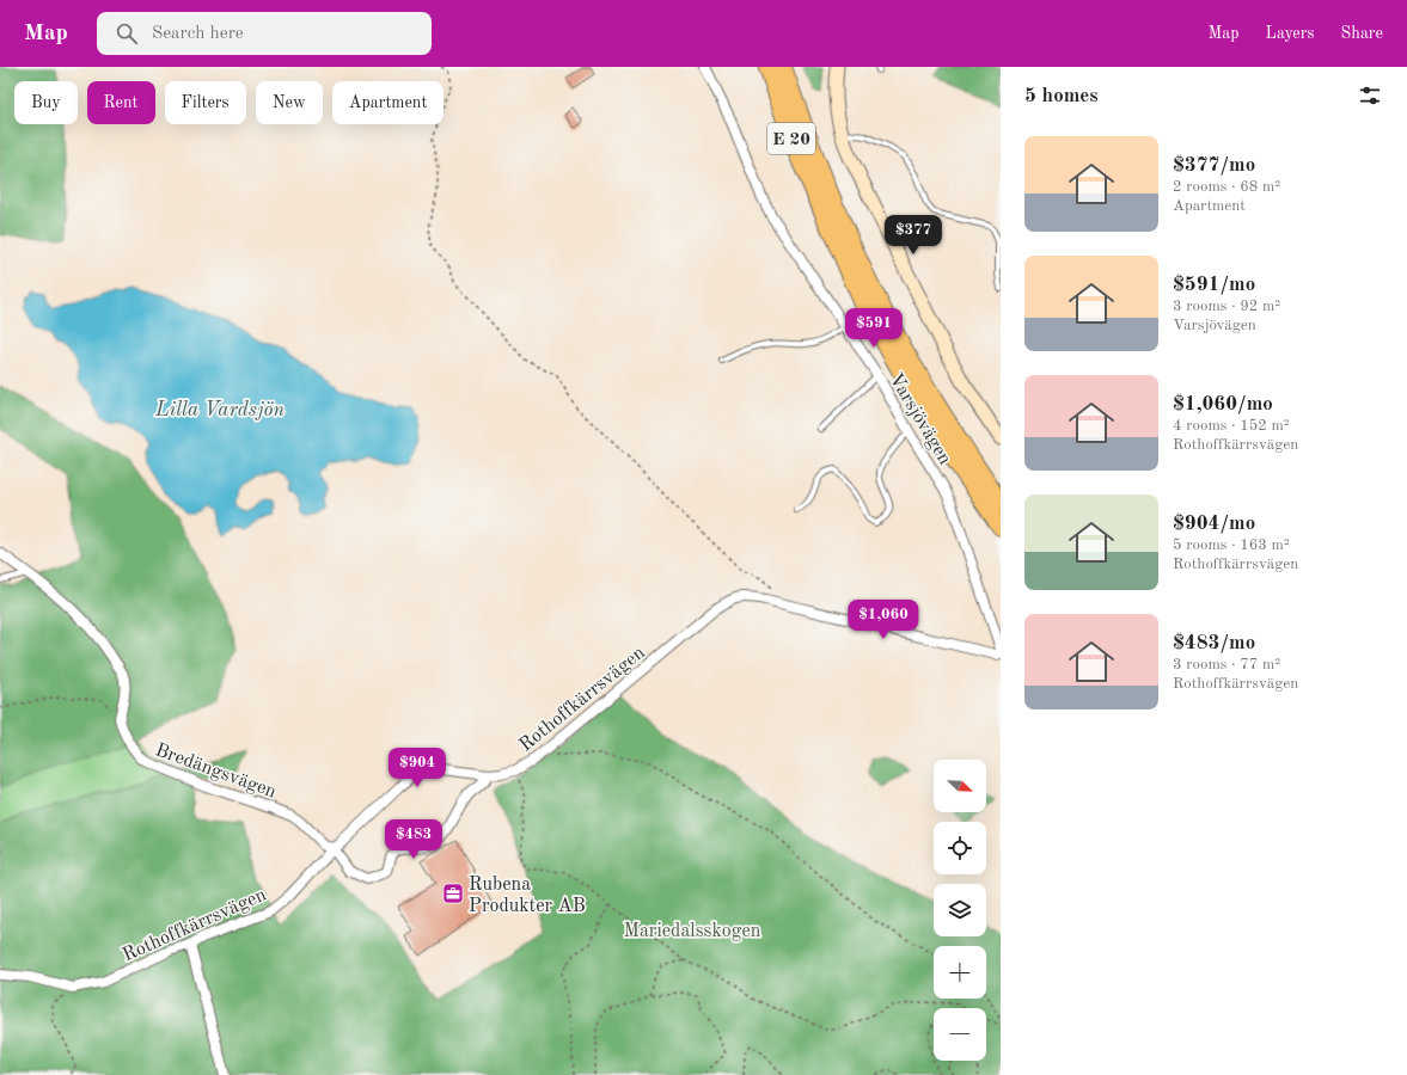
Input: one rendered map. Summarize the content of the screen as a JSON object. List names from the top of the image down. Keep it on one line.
{"streets":{"highway":["E 20"],"street":["Varsjövägen","Rothoffkärrsvägen","Bredängsvägen"]},"crossings":[["Rothoffkärrsvägen","Bredängsvägen"]],"water":["Lilla Vardsjön"],"parks":["Mariedalsskogen"],"places":{"office":["Rubena Produkter AB"]},"north":"bottom right","page":{"header":"Map","search":"Search here","nav":["Map","Layers","Share"],"heading":"5 homes","chip":["Buy","Rent","Filters","New","Apartment"],"list":[{"name":"$377/mo","note":"2 rooms · 68 m² · Apartment"},{"name":"$591/mo","note":"3 rooms · 92 m² · Varsjövägen"},{"name":"$1,060/mo","note":"4 rooms · 152 m² · Rothoffkärrsvägen"},{"name":"$904/mo","note":"5 rooms · 163 m² · Rothoffkärrsvägen"},{"name":"$483/mo","note":"3 rooms · 77 m² · Rothoffkärrsvägen"}],"price":["$377","$591","$1,060","$904","$483"],"map_buttons":["+","−"]}}
